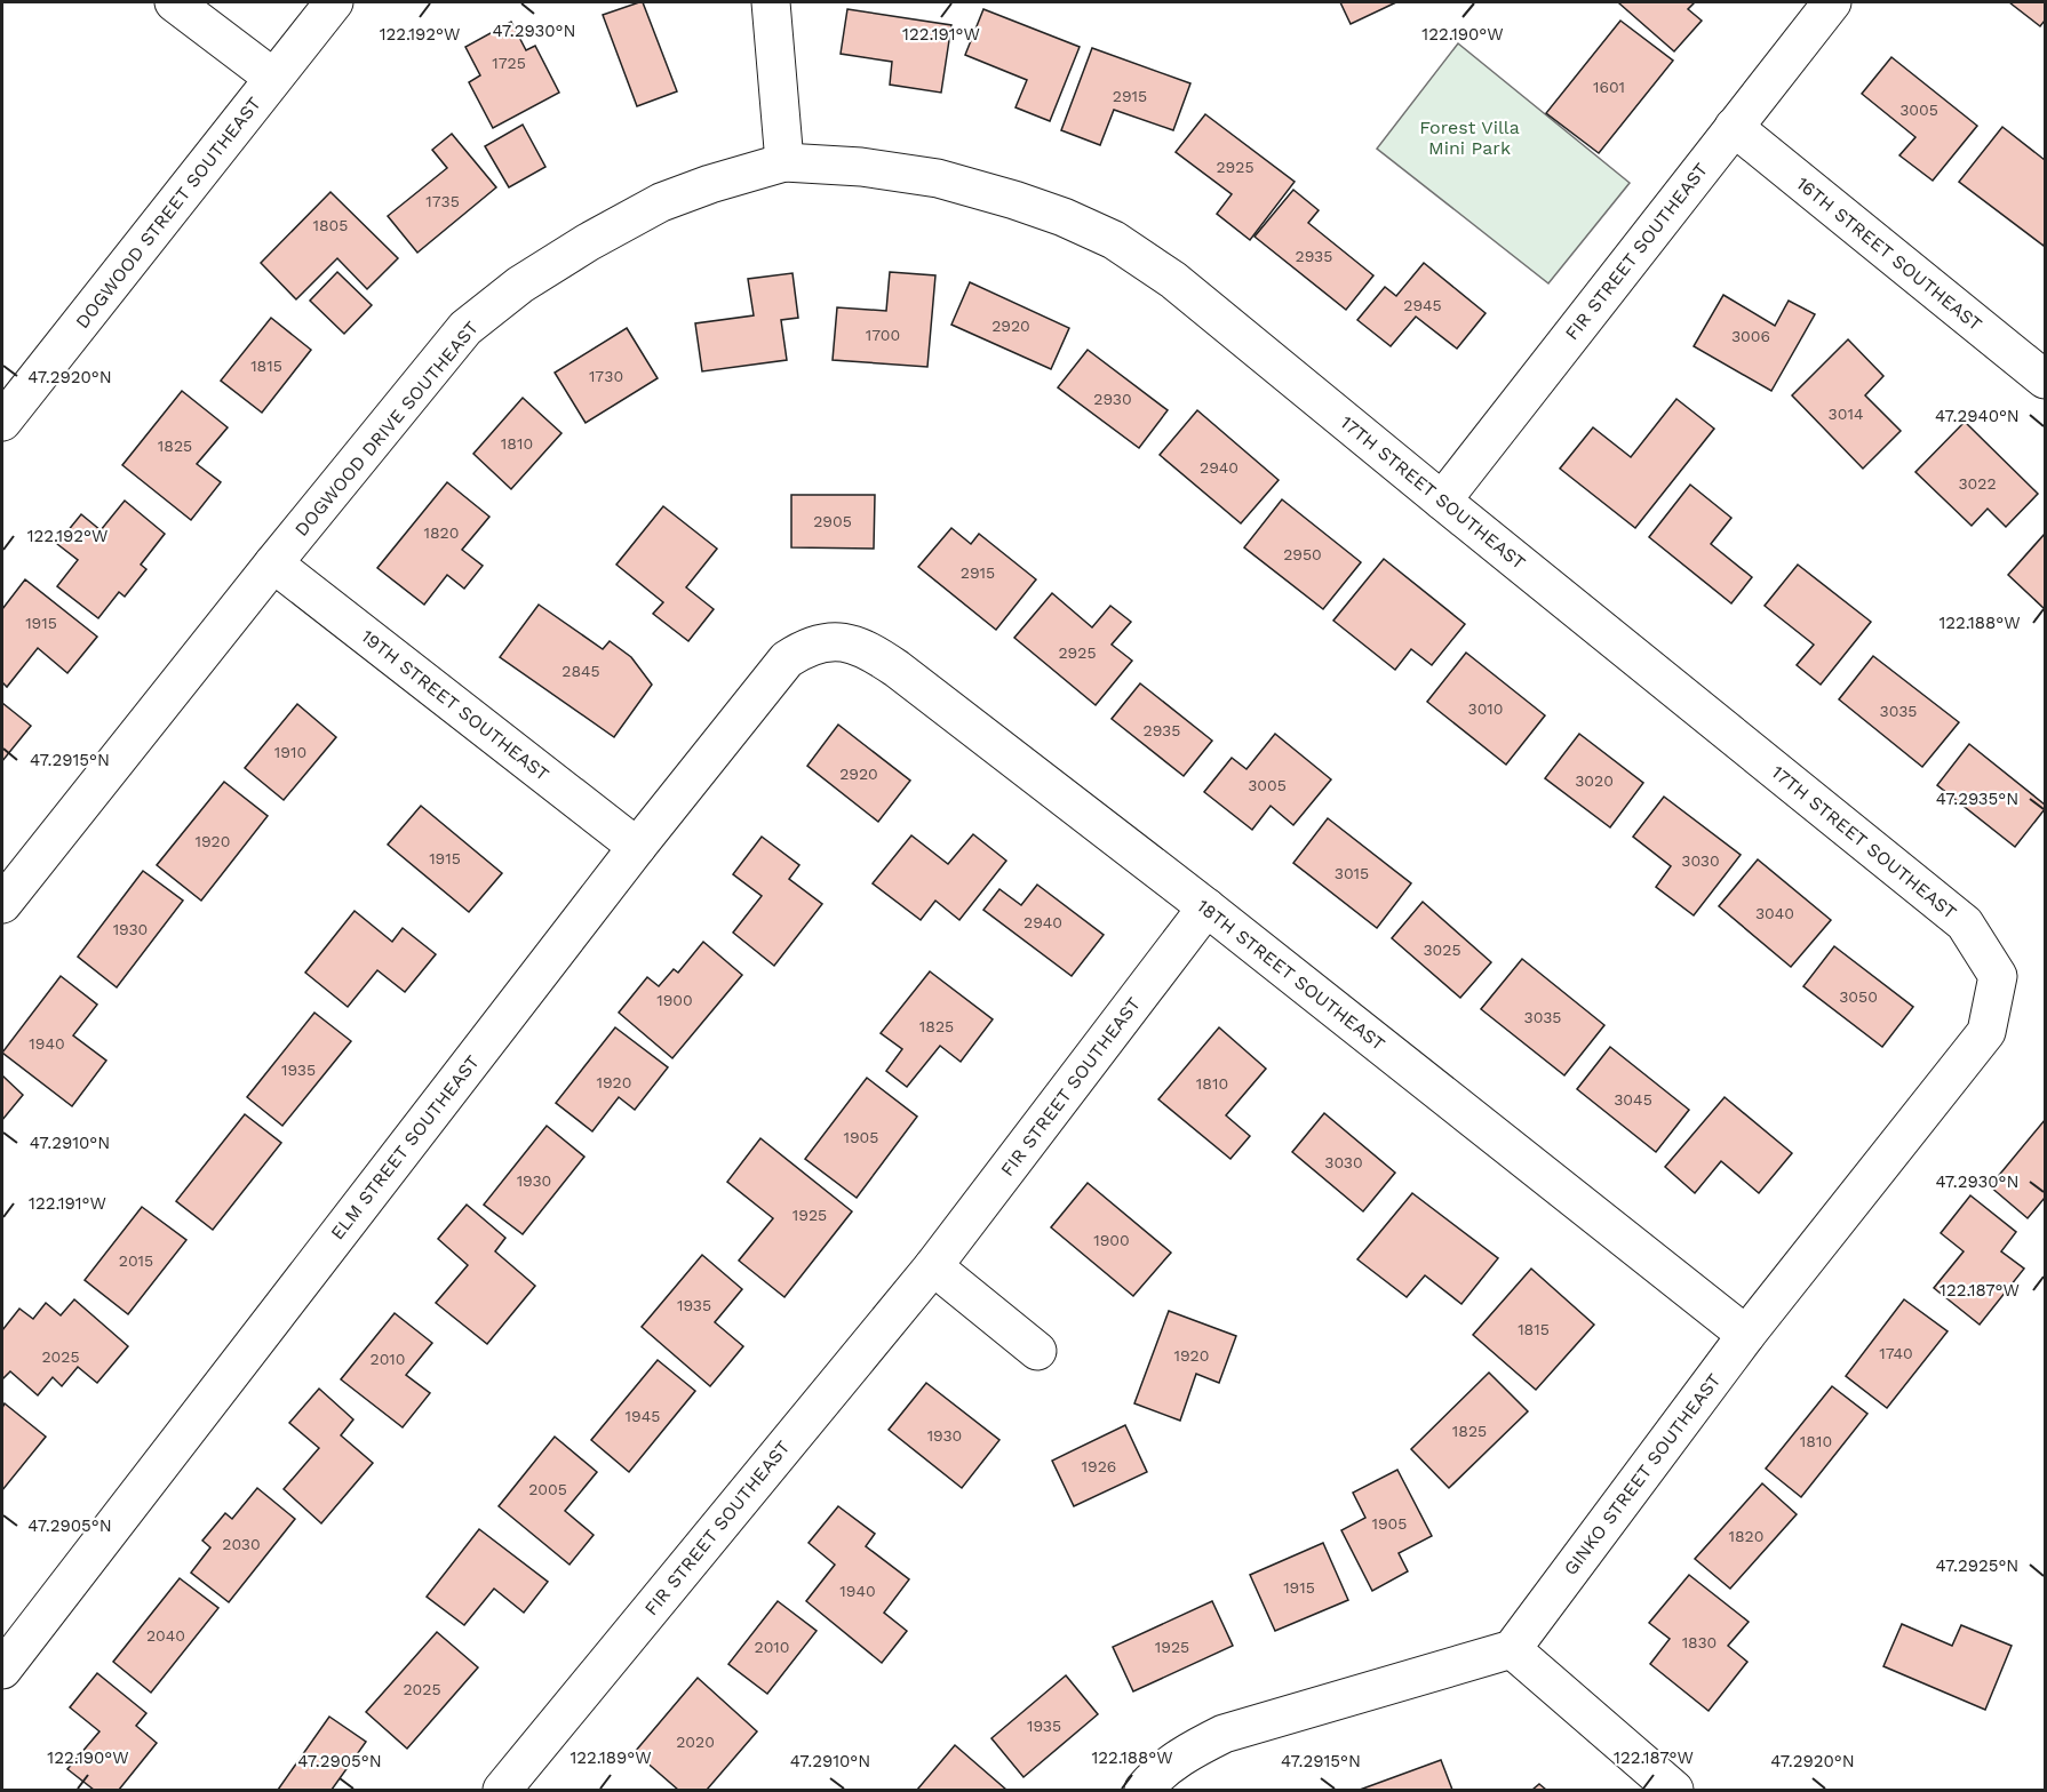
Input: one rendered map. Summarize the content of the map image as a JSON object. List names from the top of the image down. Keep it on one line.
{"streets":{"street":["DOGWOOD STREET SOUTHEAST","FIR STREET SOUTHEAST","16TH STREET SOUTHEAST","DOGWOOD DRIVE SOUTHEAST","17TH STREET SOUTHEAST","19TH STREET SOUTHEAST","18TH STREET SOUTHEAST","ELM STREET SOUTHEAST","GINKO STREET SOUTHEAST"]},"crossings":[["FIR STREET SOUTHEAST","16TH STREET SOUTHEAST"],["FIR STREET SOUTHEAST","17TH STREET SOUTHEAST"],["FIR STREET SOUTHEAST","18TH STREET SOUTHEAST"],["DOGWOOD DRIVE SOUTHEAST","17TH STREET SOUTHEAST"],["DOGWOOD DRIVE SOUTHEAST","19TH STREET SOUTHEAST"],["17TH STREET SOUTHEAST","GINKO STREET SOUTHEAST"],["19TH STREET SOUTHEAST","ELM STREET SOUTHEAST"],["18TH STREET SOUTHEAST","ELM STREET SOUTHEAST"],["18TH STREET SOUTHEAST","GINKO STREET SOUTHEAST"]],"parks":["Forest Villa Mini Park"],"house_numbers":["1725","1601","2915","3005","2925","1735","1805","2935","2945","2920","1700","3006","1815","1730","2930","3014","1810","1825","2940","3022","2905","1820","2950","2915","1915","2925","2845","3010","3035","2935","1910","2920","3020","3005","1920","1915","3030","3015","3040","2940","1930","3025","3050","1900","3035","1825","1940","1935","1920","1810","3045","1905","3030","1930","1925","1900","2015","1935","1815","1740","1920","2025","2010","1945","1825","1930","1810","1926","2005","1905","1820","2030","1915","1940","2040","1830","2010","1925","2025","1935","2020"],"coordinates":["47.2930°N","122.192°W","122.191°W","122.190°W","47.2920°N","47.2940°N","122.188°W","47.2915°N","47.2935°N","47.2910°N","122.187°W","47.2905°N","47.2925°N","122.189°W"]}
